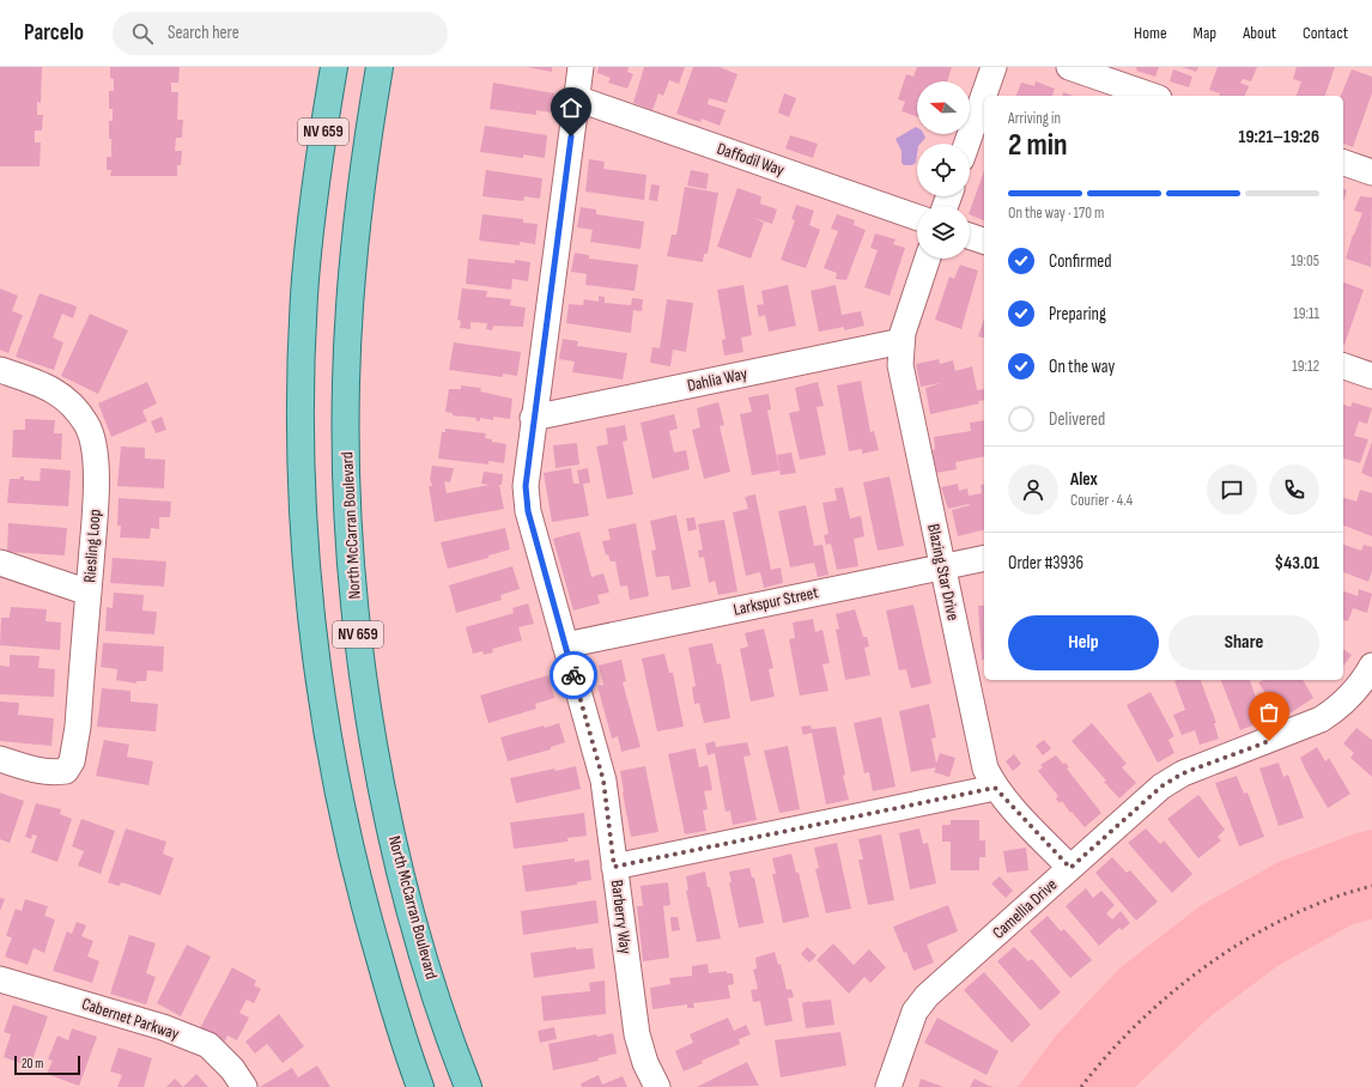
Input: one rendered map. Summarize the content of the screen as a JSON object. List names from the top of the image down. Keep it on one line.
{"streets":{"main road":["NV 659","North McCarran Boulevard"],"street":["Daffodil Way","Dahlia Way","Riesling Loop","Blazing Star Drive","Larkspur Street","Camellia Drive","Barberry Way","Cabernet Parkway"]},"crossings":[["Daffodil Way","Barberry Way"],["Dahlia Way","Blazing Star Drive"],["Dahlia Way","Barberry Way"],["Blazing Star Drive","Larkspur Street"],["Blazing Star Drive","Camellia Drive"],["Larkspur Street","Barberry Way"]],"scale_bar":"20 m","north":"left","page":{"header":"Parcelo","search":"Search here","nav":["Home","Map","About","Contact"],"heading":["2 min","Arriving in","19:21–19:26"],"panel":["Alex","Courier · 4.4","Order #3936","$43.01"],"bar":"On the way · 170 m","list":[["Confirmed","19:05"],["Preparing","19:11"],["On the way","19:12"],"Delivered"],"buttons":["Help","Share"],"scale":"20 m"}}
